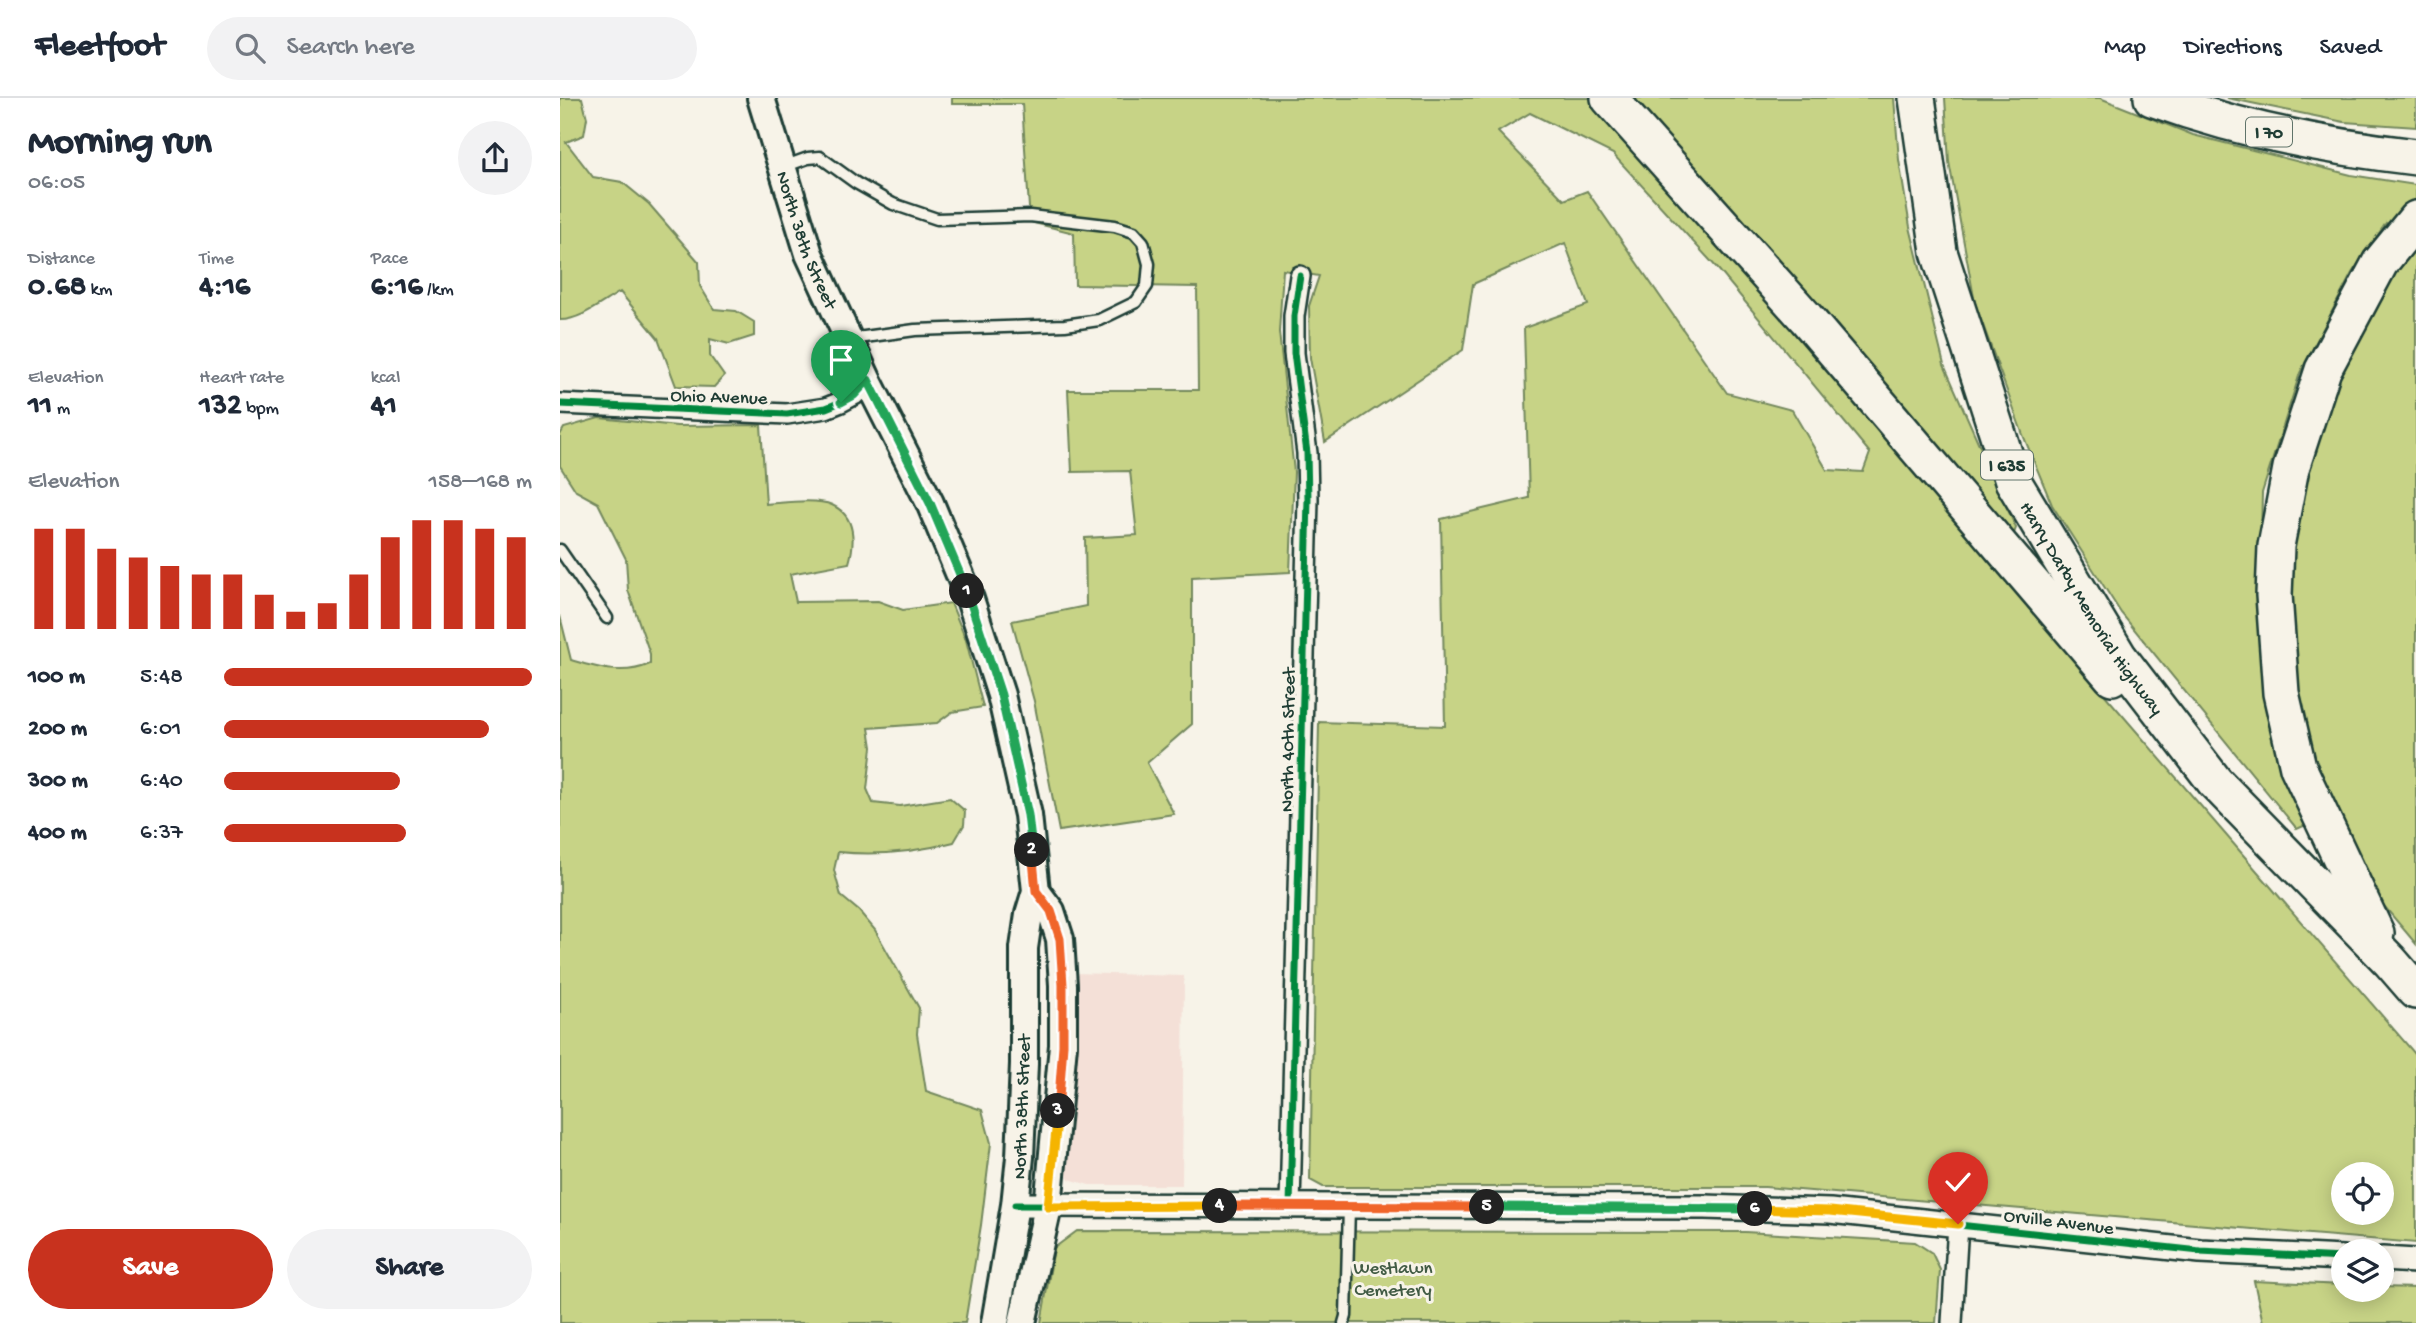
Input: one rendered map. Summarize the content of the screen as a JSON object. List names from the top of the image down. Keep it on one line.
{"streets":{"highway":["I 70","I 635","Harry Darby Memorial Highway"],"main road":["North 38th Street"],"street":["Ohio Avenue","North 40th Street","Orville Avenue"]},"crossings":[["North 38th Street","Ohio Avenue"],["North 38th Street","Orville Avenue"],["North 40th Street","Orville Avenue"]],"parks":["Westlawn Cemetery"],"page":{"header":"Fleetfoot","search":"Search here","nav":["Map","Directions","Saved"],"heading":["Morning run","06:05"],"stats":[["Distance","0.68 km"],["Time","4:16"],["Pace","6:16 /km"],["Elevation","11 m"],["Heart rate","132 bpm"],["kcal","41"]],"chart":["Elevation","158–168 m"],"pins":["1","2","3","4","5","6"],"list":[{"name":"100 m","note":"5:48"},{"name":"200 m","note":"6:01"},{"name":"300 m","note":"6:40"},{"name":"400 m","note":"6:37"}],"buttons":["Save","Share"]}}
